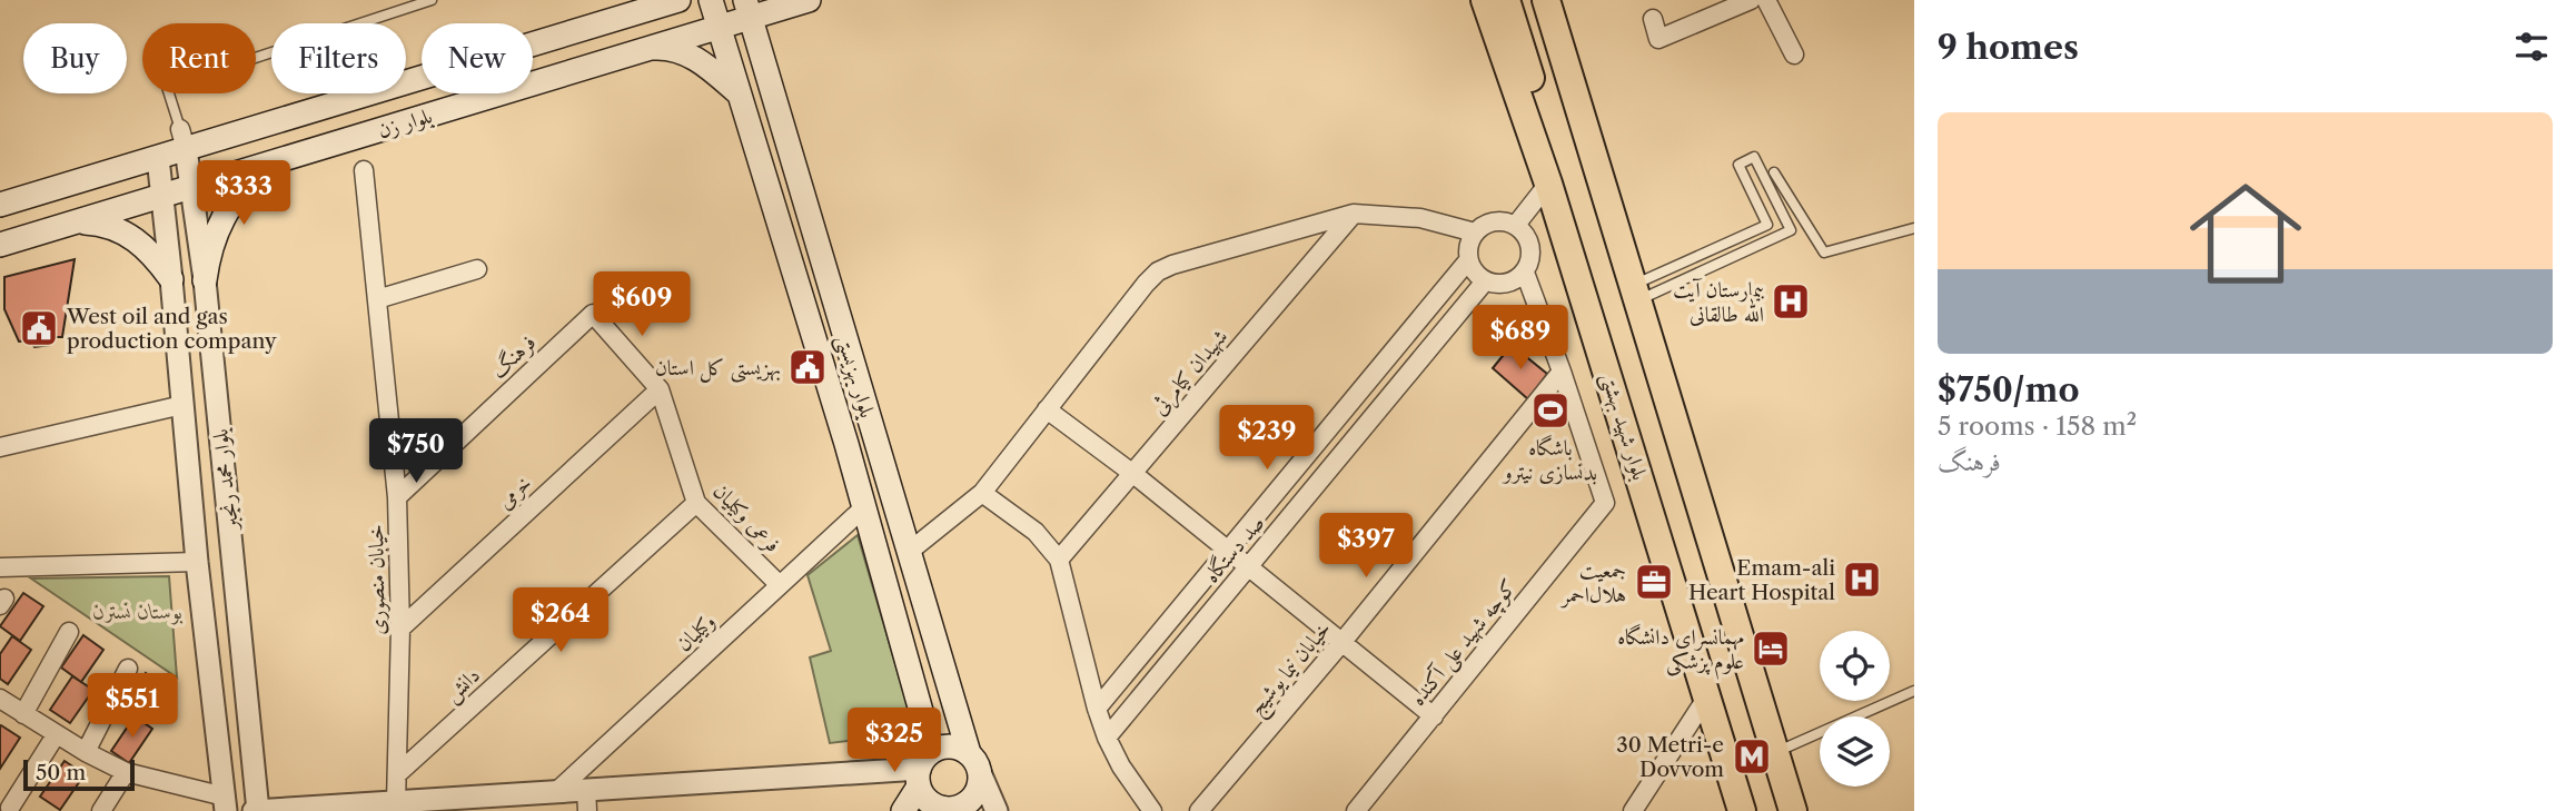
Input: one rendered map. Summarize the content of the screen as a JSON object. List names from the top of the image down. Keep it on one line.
{"streets":{"main road":["بلوار زن","بلوار بهزیستی","بلوار شهید بهشتی"],"street":["فرهنگ","شهیدان کیامرثی","بلوار محمد رنجبر","خرمی","فرعی وکیلیان","صد دستگاه","خیابان منصوری","وکیلیان","کوچه شهید علی آکنده","خیابان نیما یوشیج","دانش"]},"crossings":[["بلوار زن","بلوار بهزیستی"],["بلوار زن","بلوار محمد رنجبر"],["فرهنگ","خرمی"],["فرهنگ","فرعی وکیلیان"],["فرهنگ","خیابان منصوری"],["بلوار بهزیستی","وکیلیان"],["خرمی","فرعی وکیلیان"],["خرمی","خیابان منصوری"],["فرعی وکیلیان","وکیلیان"],["فرعی وکیلیان","دانش"],["خیابان منصوری","دانش"],["کوچه شهید علی آکنده","خیابان نیما یوشیج"]],"parks":["بوستان نسترن"],"places":{"hospital":["بیمارستان آیت الله طالقانی","Emam-ali Heart Hospital"],"public building":["West oil and gas production company","بهزیستی کل استان"],"sports":["باشگاه بدنسازی نیترو"],"office":["جمعیت هلال‌احمر"],"hotel":["مهمانسرای دانشگاه علوم پزشکی"],"metro station":["30 Metri-e Dovvom"]},"scale_bar":"50 m","page":{"heading":"9 homes","chip":["Buy","Rent","Filters","New"],"list":[{"name":"$750/mo","note":"5 rooms · 158 m² · فرهنگ"}],"price":["$333","$609","$689","$239","$750","$397","$264","$551","$325"],"scale":"50 m"}}
